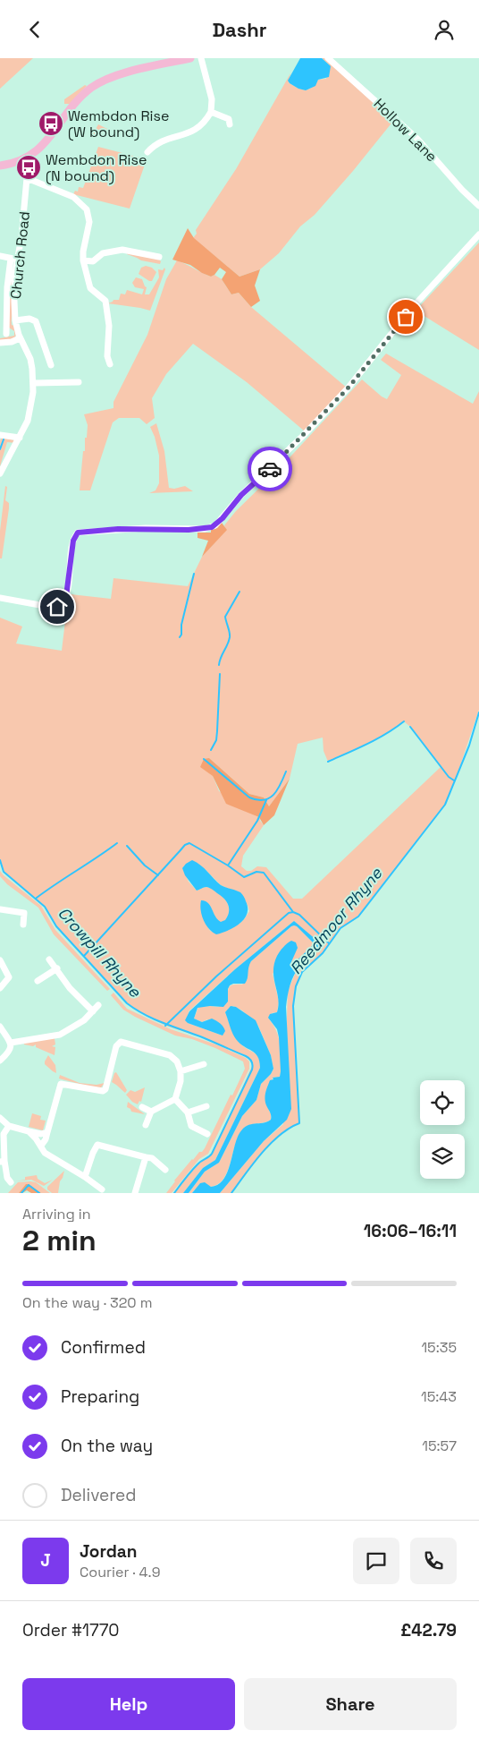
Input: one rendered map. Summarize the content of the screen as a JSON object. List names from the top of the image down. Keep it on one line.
{"streets":{"street":["Hollow Lane","Church Road"]},"water":["Reedmoor Rhyne","Crowpill Rhyne"],"places":{"bus stop":["Wembdon Rise (W bound)","Wembdon Rise (N bound)"]},"page":{"header":"Dashr","heading":["2 min","Arriving in","16:06–16:11"],"panel":["Jordan","Courier · 4.9","Order #1770","£42.79"],"bar":"On the way · 320 m","list":[["Confirmed","15:35"],["Preparing","15:43"],["On the way","15:57"],"Delivered"],"round":"J","buttons":["Help","Share"]}}
